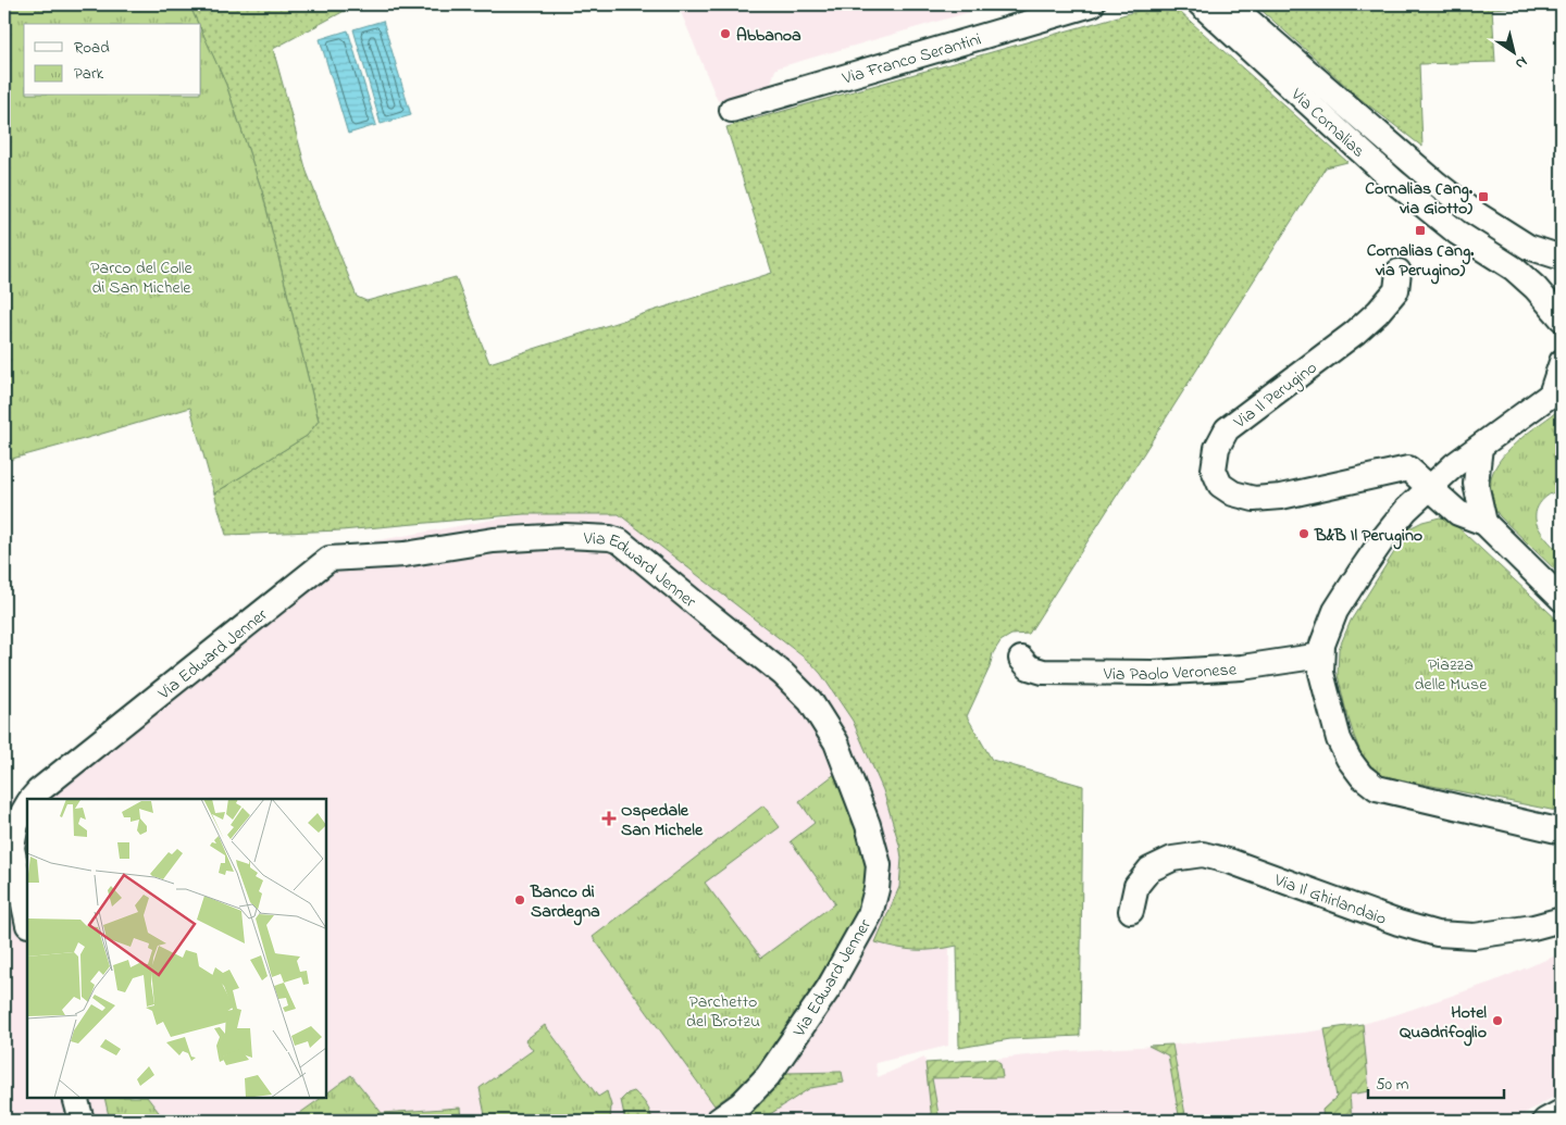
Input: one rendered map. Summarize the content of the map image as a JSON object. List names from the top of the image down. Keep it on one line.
{"streets":{"street":["Via Franco Serantini","Via Cornalias","Via Il Perugino","Via Edward Jenner","Via Paolo Veronese","Via Il Ghirlandaio"]},"parks":["Parco del Colle di San Michele","Piazza delle Muse","Parchetto del Brotzu"],"places":{"other":["Abbanoa","B&B Il Perugino","Banco di Sardegna","Hotel Quadrifoglio"],"transit":["Cornalias (ang. via Giotto)","Cornalias (ang. via Perugino)"],"health":["Ospedale San Michele"]},"legend":["Road","Park"],"scale_bar":"50 m","north":"bottom right"}
